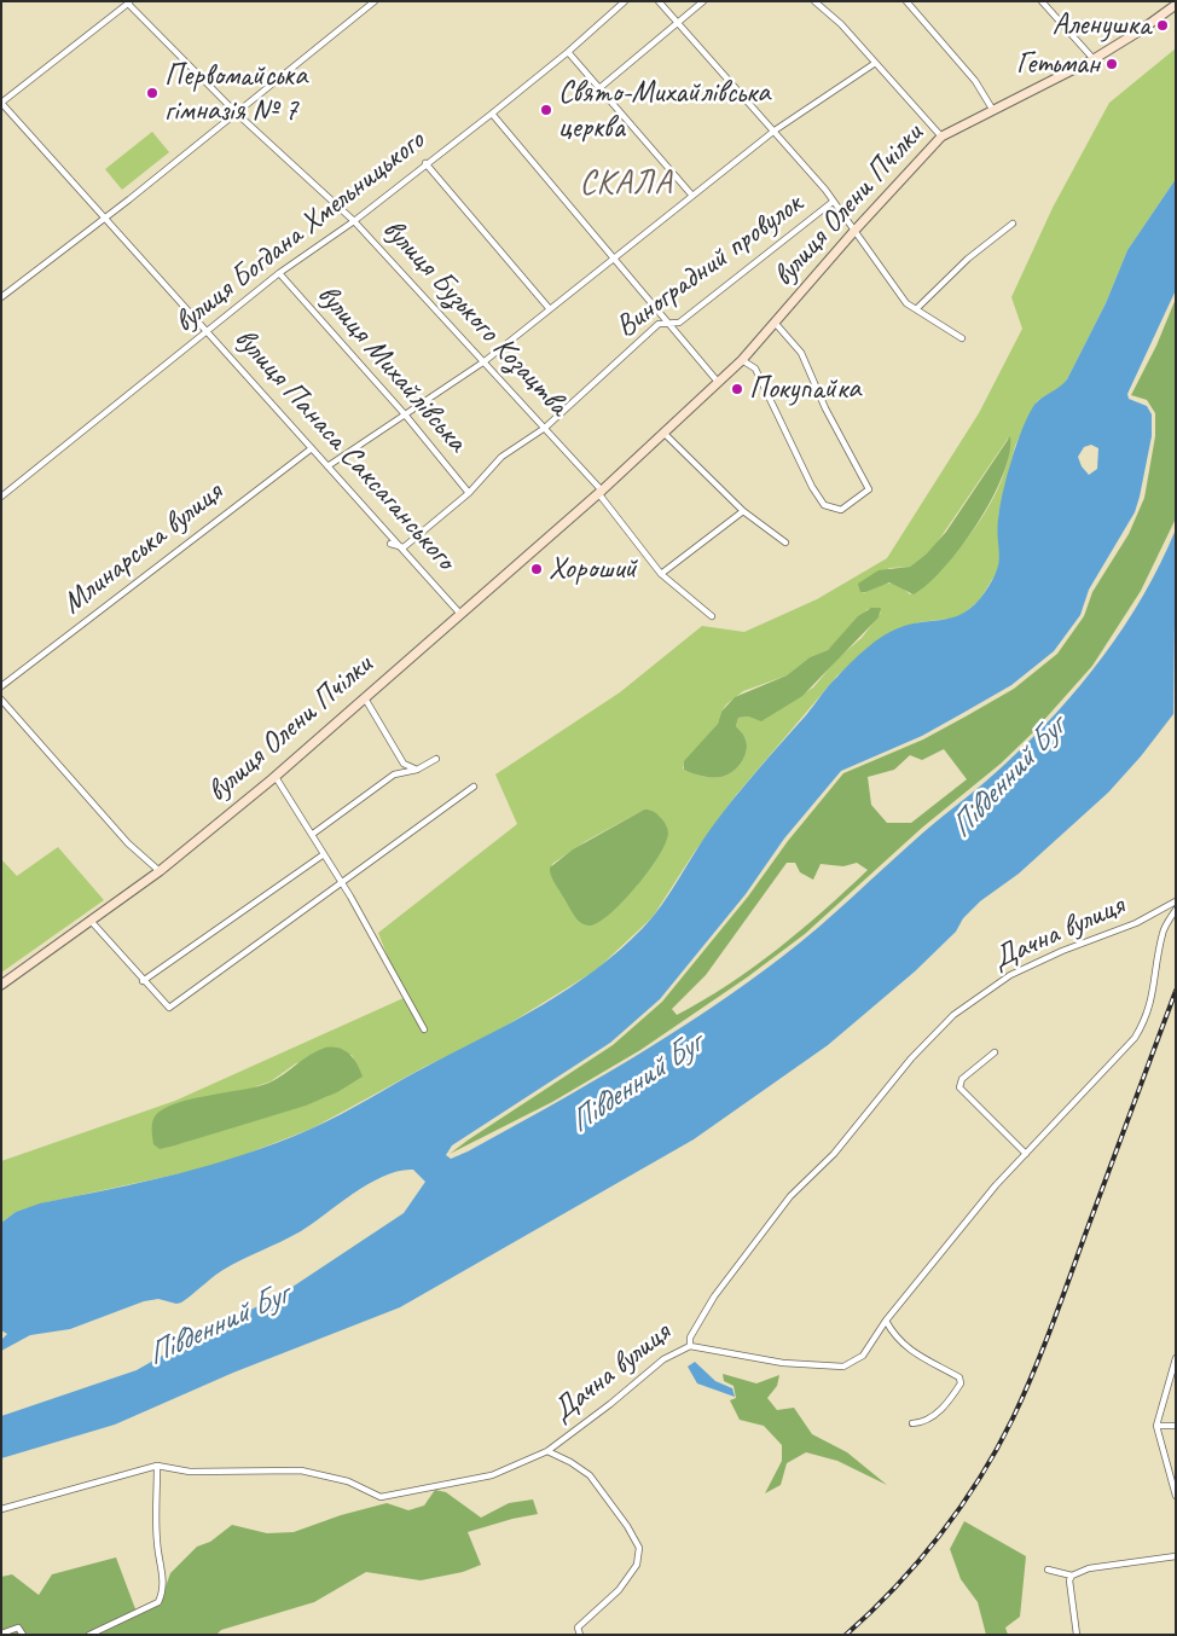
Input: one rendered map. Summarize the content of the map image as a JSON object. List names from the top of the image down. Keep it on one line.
{"streets":{"street":["вулиця Олени Пчілки","вулиця Богдана Хмельницького","Виноградний провулок","вулиця Бузького Козацтва","вулиця Михайлівська","вулиця Панаса Саксаганського","Млинарська вулиця","Дачна вулиця"]},"crossings":[["вулиця Олени Пчілки","вулиця Бузького Козацтва"],["вулиця Олени Пчілки","вулиця Панаса Саксаганського"],["вулиця Богдана Хмельницького","вулиця Бузького Козацтва"],["вулиця Богдана Хмельницького","вулиця Михайлівська"],["вулиця Богдана Хмельницького","вулиця Панаса Саксаганського"],["Виноградний провулок","вулиця Бузького Козацтва"],["Виноградний провулок","вулиця Михайлівська"],["Виноградний провулок","вулиця Панаса Саксаганського"],["вулиця Панаса Саксаганського","Млинарська вулиця"]],"districts":["СКАЛА"],"water":["Південний Буг"],"places":["Аленушка","Гетьман","Первомайська гімназія № 7","Свято-Михайлівська церква","Покупайка","Хороший"]}
